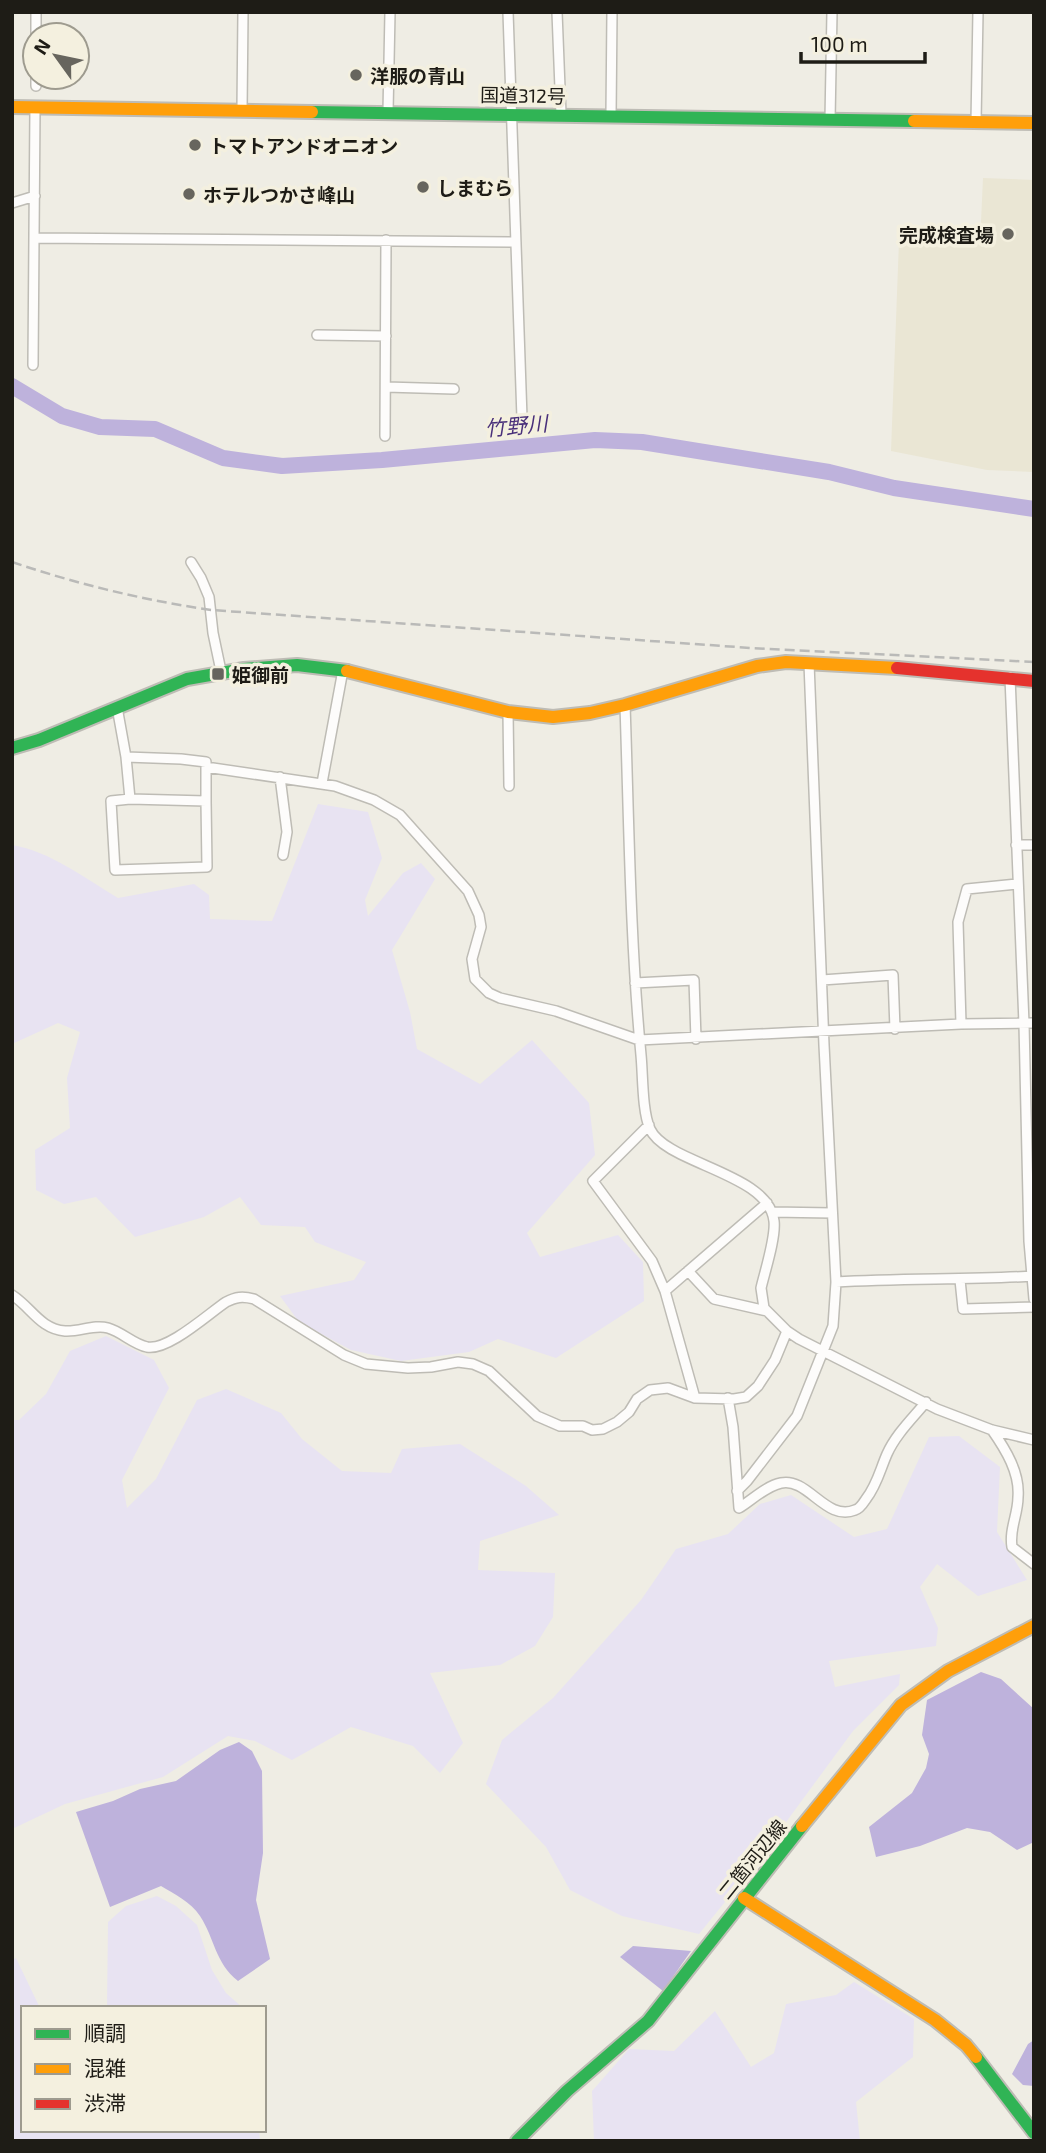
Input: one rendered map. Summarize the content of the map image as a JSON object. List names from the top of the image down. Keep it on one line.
{"streets":{"main road":["国道312号","二箇河辺線"]},"water":["竹野川"],"places":{"other":["洋服の青山","トマトアンドオニオン","しまむら","ホテルつかさ峰山","完成検査場"],"transit":["姫御前"]},"legend":["順調","混雑","渋滞"],"scale_bar":"100 m","north":"top left"}
